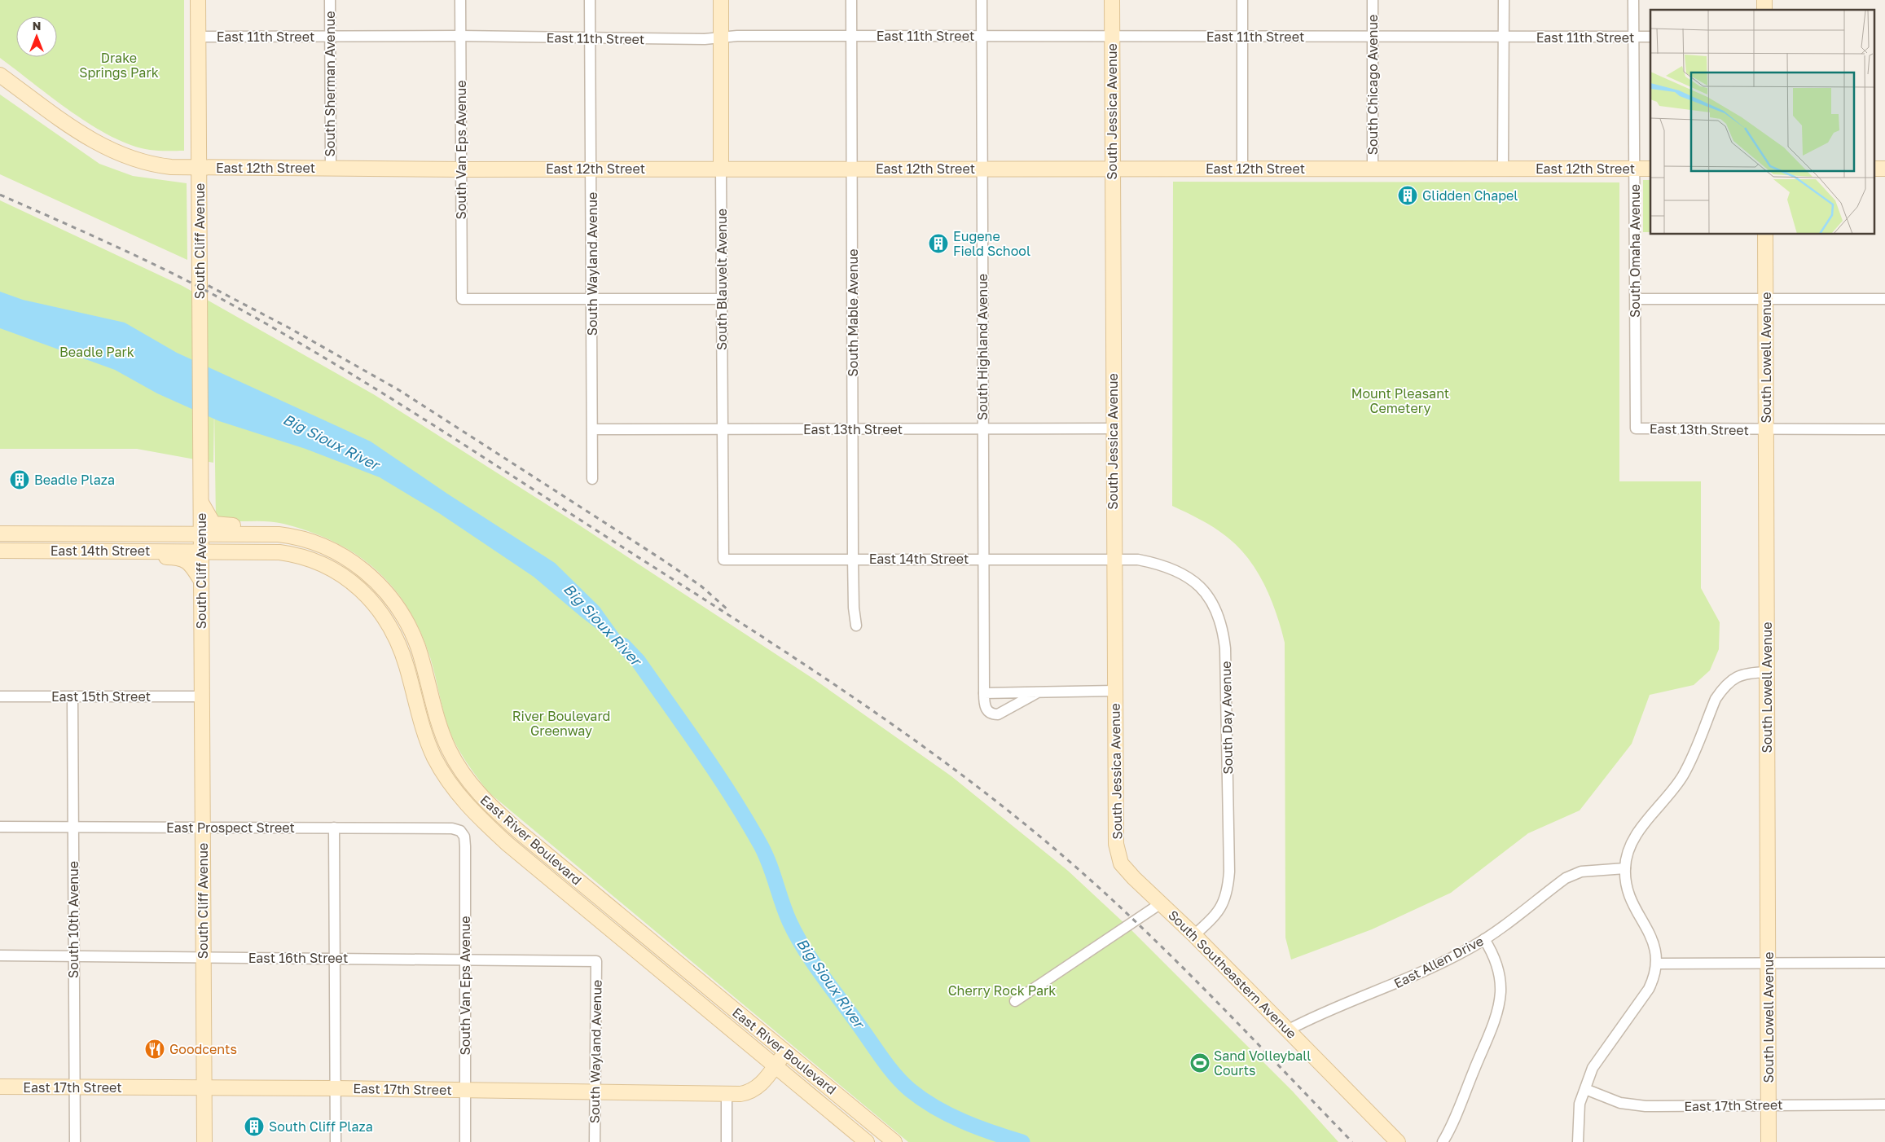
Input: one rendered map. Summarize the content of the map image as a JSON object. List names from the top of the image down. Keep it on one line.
{"streets":{"street":["East 11th Street","South Sherman Avenue","South Chicago Avenue","South Jessica Avenue","South Van Eps Avenue","East 12th Street","South Cliff Avenue","South Omaha Avenue","South Wayland Avenue","South Blauvelt Avenue","South Mable Avenue","South Highland Avenue","South Lowell Avenue","East 13th Street","East 14th Street","East 15th Street","South Day Avenue","East Prospect Street","East River Boulevard","South 10th Avenue","East 16th Street","East Allen Drive","South Southeastern Avenue","East 17th Street"]},"crossings":[["East 11th Street","South Sherman Avenue"],["East 11th Street","South Chicago Avenue"],["East 11th Street","South Jessica Avenue"],["East 11th Street","South Van Eps Avenue"],["East 11th Street","South Cliff Avenue"],["East 11th Street","South Omaha Avenue"],["East 11th Street","South Wayland Avenue"],["East 11th Street","South Blauvelt Avenue"],["East 11th Street","South Mable Avenue"],["East 11th Street","South Highland Avenue"],["South Sherman Avenue","East 12th Street"],["South Chicago Avenue","East 12th Street"],["South Jessica Avenue","East 12th Street"],["South Jessica Avenue","East 13th Street"],["South Jessica Avenue","East 14th Street"],["South Jessica Avenue","South Day Avenue"],["South Jessica Avenue","South Southeastern Avenue"],["South Van Eps Avenue","East 12th Street"],["South Van Eps Avenue","South Wayland Avenue"],["South Van Eps Avenue","East Prospect Street"],["South Van Eps Avenue","East 16th Street"],["South Van Eps Avenue","East 17th Street"],["East 12th Street","South Cliff Avenue"],["East 12th Street","South Omaha Avenue"],["East 12th Street","South Wayland Avenue"],["East 12th Street","South Blauvelt Avenue"],["East 12th Street","South Mable Avenue"],["East 12th Street","South Highland Avenue"],["South Cliff Avenue","East 14th Street"],["South Cliff Avenue","East 15th Street"],["South Cliff Avenue","East Prospect Street"],["South Cliff Avenue","East River Boulevard"],["South Cliff Avenue","East 16th Street"],["South Cliff Avenue","East 17th Street"],["South Omaha Avenue","East 13th Street"],["South Wayland Avenue","East 13th Street"],["South Wayland Avenue","East 16th Street"],["South Wayland Avenue","East 17th Street"],["South Blauvelt Avenue","East 13th Street"],["South Blauvelt Avenue","East 14th Street"],["South Mable Avenue","East 13th Street"],["South Mable Avenue","East 14th Street"],["South Highland Avenue","East 13th Street"],["South Highland Avenue","East 14th Street"],["South Lowell Avenue","East 13th Street"],["South Lowell Avenue","East 17th Street"],["East 14th Street","South Day Avenue"],["East 14th Street","East River Boulevard"],["East 15th Street","South 10th Avenue"],["South Day Avenue","South Southeastern Avenue"],["East Prospect Street","South 10th Avenue"],["East River Boulevard","East 17th Street"],["South 10th Avenue","East 16th Street"],["South 10th Avenue","East 17th Street"],["East Allen Drive","South Southeastern Avenue"]],"water":["Big Sioux River"],"parks":["Drake Springs Park","Beadle Park","Mount Pleasant Cemetery","River Boulevard Greenway","Cherry Rock Park"],"places":{"building":["Glidden Chapel","Eugene Field School","Beadle Plaza","South Cliff Plaza"],"restaurant":["Goodcents"],"sports":["Sand Volleyball Courts"]},"north":"top"}
